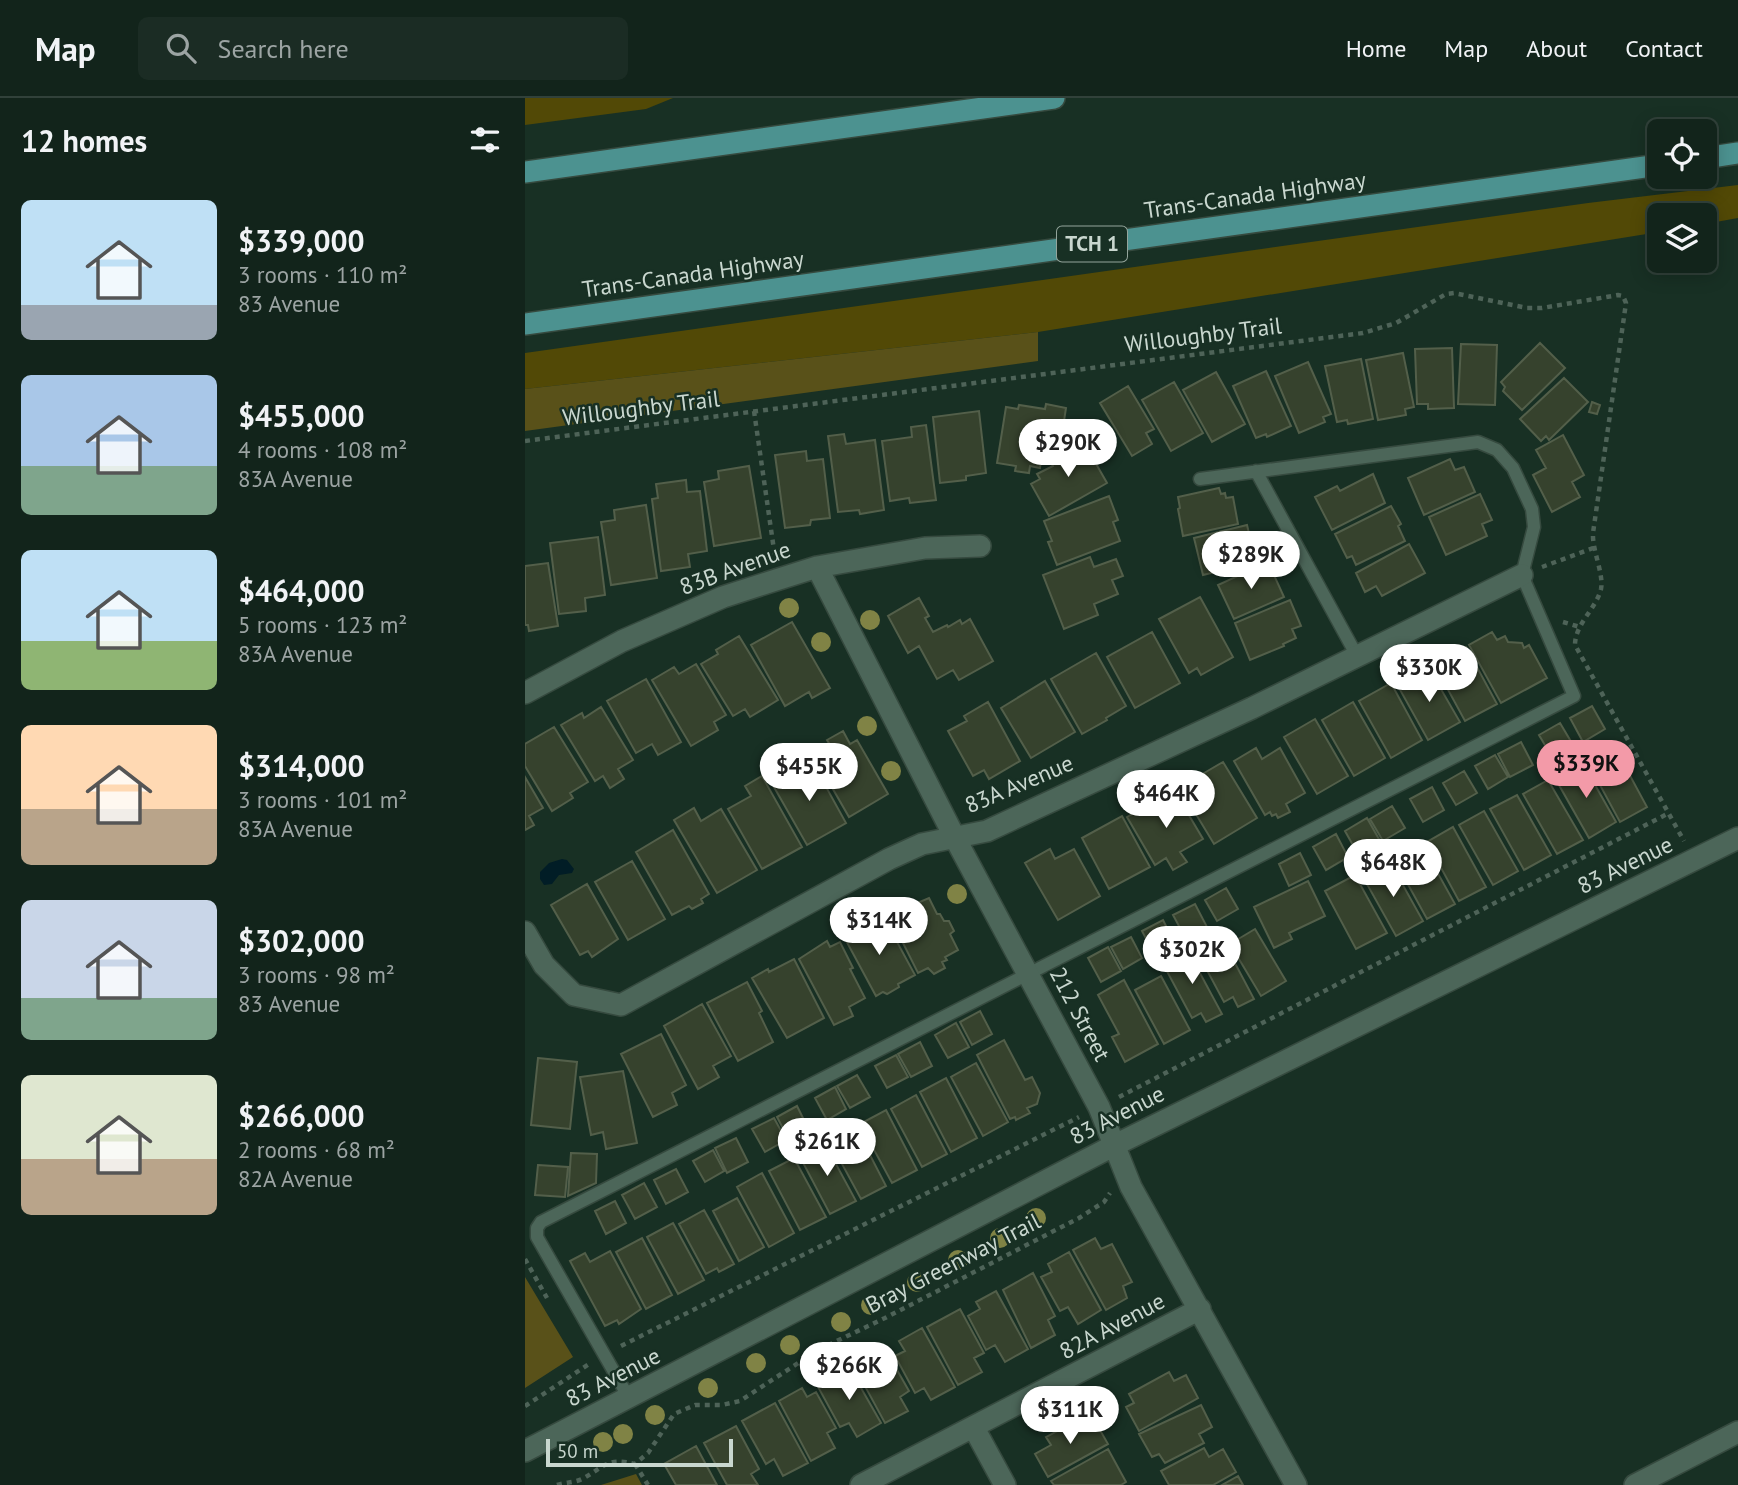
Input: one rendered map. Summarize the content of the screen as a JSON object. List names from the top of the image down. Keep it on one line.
{"streets":{"highway":["Trans-Canada Highway","TCH 1"],"street":["83B Avenue","83A Avenue","83 Avenue","212 Street","82A Avenue"],"path":["Willoughby Trail","Bray Greenway Trail"]},"crossings":[["83B Avenue","212 Street"],["83A Avenue","212 Street"],["83 Avenue","212 Street"],["212 Street","82A Avenue"]],"scale_bar":"50 m","page":{"header":"Map","search":"Search here","nav":["Home","Map","About","Contact"],"heading":"12 homes","list":[{"name":"$339,000","note":"3 rooms · 110 m² · 83 Avenue"},{"name":"$455,000","note":"4 rooms · 108 m² · 83A Avenue"},{"name":"$464,000","note":"5 rooms · 123 m² · 83A Avenue"},{"name":"$314,000","note":"3 rooms · 101 m² · 83A Avenue"},{"name":"$302,000","note":"3 rooms · 98 m² · 83 Avenue"},{"name":"$266,000","note":"2 rooms · 68 m² · 82A Avenue"}],"price":["$290K","$289K","$330K","$339K","$455K","$464K","$648K","$314K","$302K","$261K","$266K","$311K"],"scale":"50 m"}}
